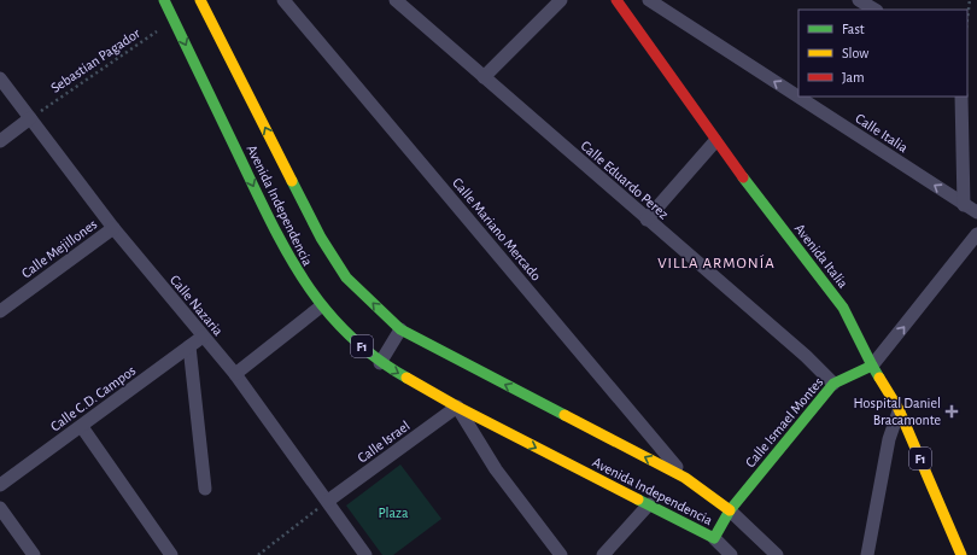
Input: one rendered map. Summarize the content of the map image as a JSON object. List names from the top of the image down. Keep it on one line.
{"streets":{"main road":["Avenida Independencia","Avenida Italia","F1","Calle Ismael Montes"],"street":["Calle Italia","Calle Eduardo Perez","Calle Mariano Mercado","Calle Mejillones","Calle Nazaria","Calle C.D. Campos","Calle Israel"],"path":["Sebastian Pagador"]},"crossings":[["Sebastian Pagador","Avenida Independencia"],["Sebastian Pagador","Calle Nazaria"],["Calle Eduardo Perez","Calle Ismael Montes"],["Avenida Independencia","Calle Mariano Mercado"],["Avenida Independencia","Calle Ismael Montes"],["Avenida Independencia","Calle Israel"],["Calle Mejillones","Calle Nazaria"],["Avenida Italia","Calle Ismael Montes"],["Calle Nazaria","Calle C.D. Campos"],["Calle Nazaria","Calle Israel"]],"one_way":["Calle Italia"],"districts":["VILLA ARMONÍA"],"parks":["Plaza"],"places":{"health":["Hospital Daniel Bracamonte"]},"legend":["Fast","Slow","Jam"]}
